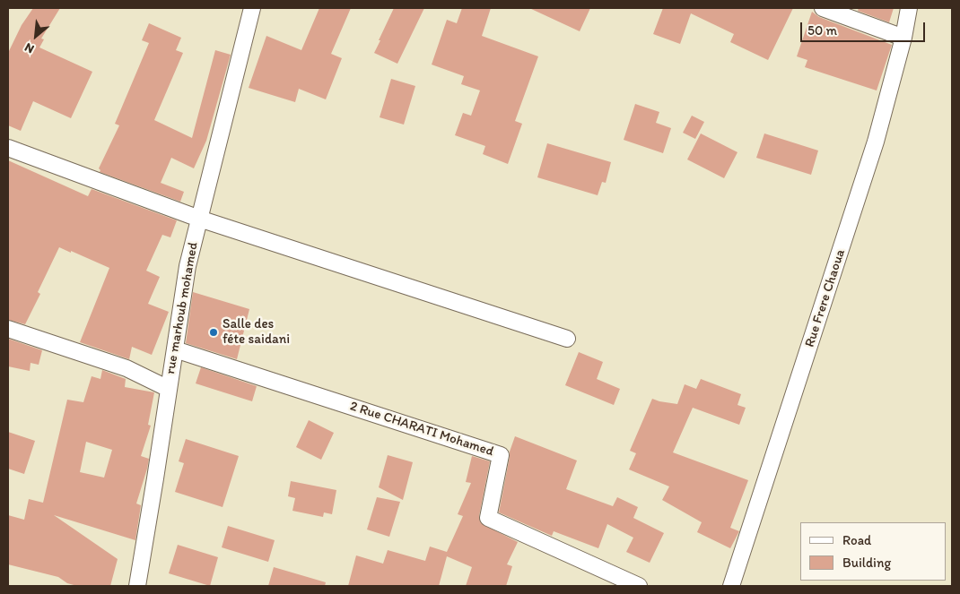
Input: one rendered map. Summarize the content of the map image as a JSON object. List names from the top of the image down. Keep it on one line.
{"streets":{"street":["Rue Frere Chaoua","rue marhoub mohamed","2 Rue CHARATI Mohamed"]},"crossings":[["rue marhoub mohamed","2 Rue CHARATI Mohamed"]],"places":["Salle des féte saidani"],"legend":["Road","Building"],"scale_bar":"50 m","north":"bottom left"}
